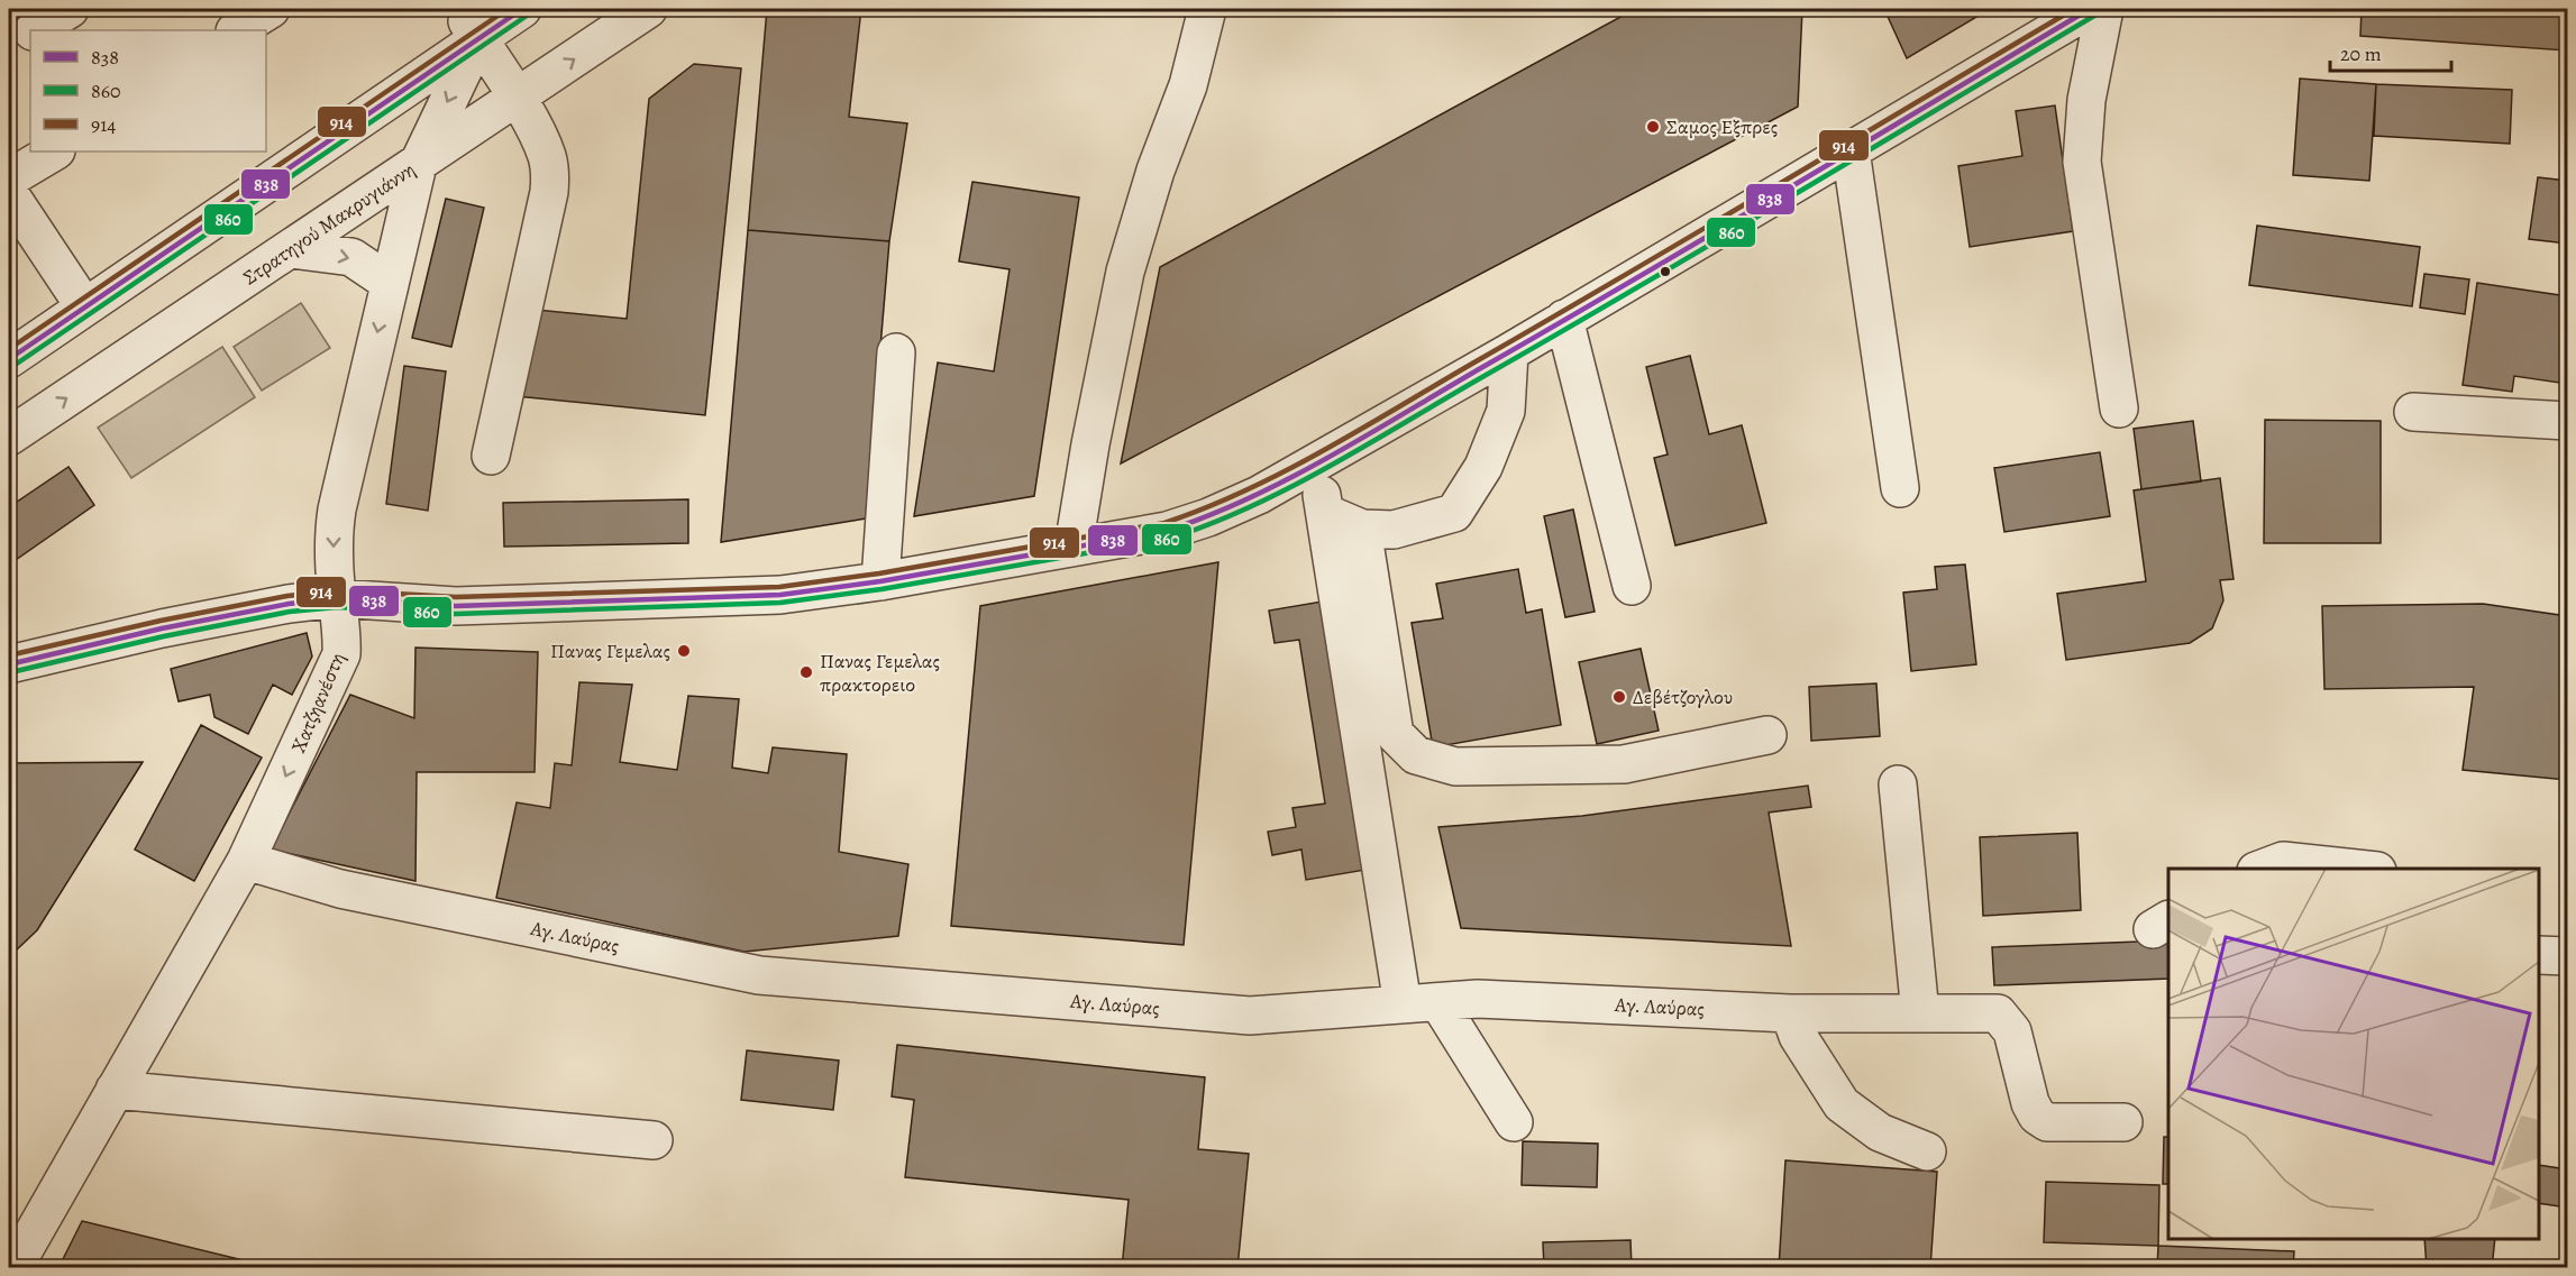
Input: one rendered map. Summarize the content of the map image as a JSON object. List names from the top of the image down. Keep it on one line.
{"streets":{"street":["Στρατηγού Μακρυγιάννη","Χατζηανέστη","Αγ. Λαύρας"]},"crossings":[["Στρατηγού Μακρυγιάννη","Χατζηανέστη"],["Χατζηανέστη","Αγ. Λαύρας"]],"places":["Σαμος Εξπρες","Πανας Γεμελας","Πανας Γεμελας πρακτορειο","Δεβέτζογλου"],"lines":["transit line 838","transit line 914","transit line 860"],"legend":["838","860","914"],"scale_bar":"20 m"}
